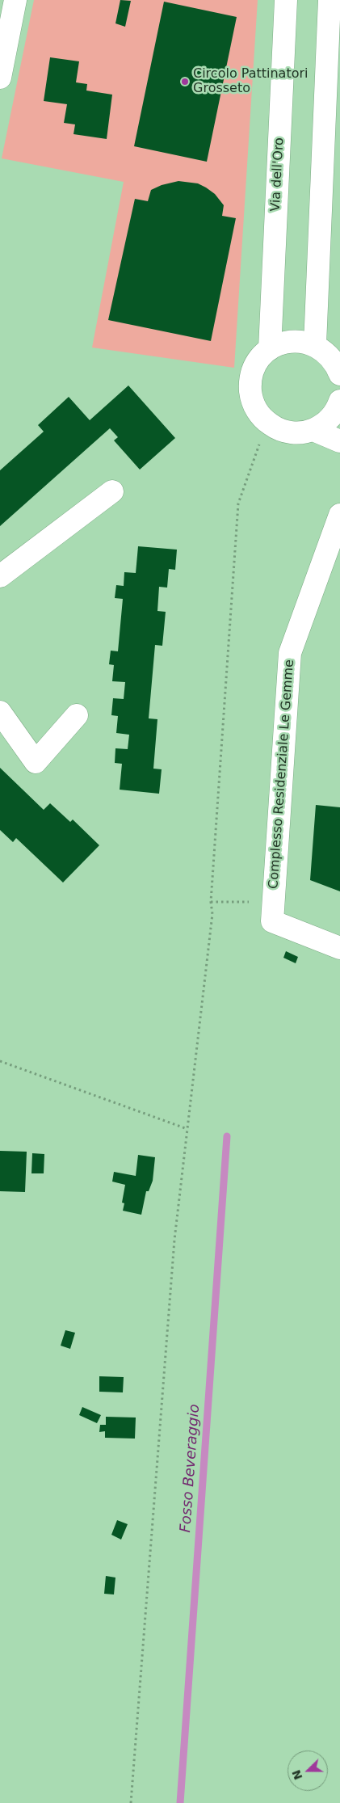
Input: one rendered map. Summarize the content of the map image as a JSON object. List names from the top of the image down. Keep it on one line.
{"streets":{"street":["Via dell'Oro","Complesso Residenziale Le Gemme"]},"water":["Fosso Beveraggio"],"places":["Circolo Pattinatori Grosseto"],"north":"left"}
